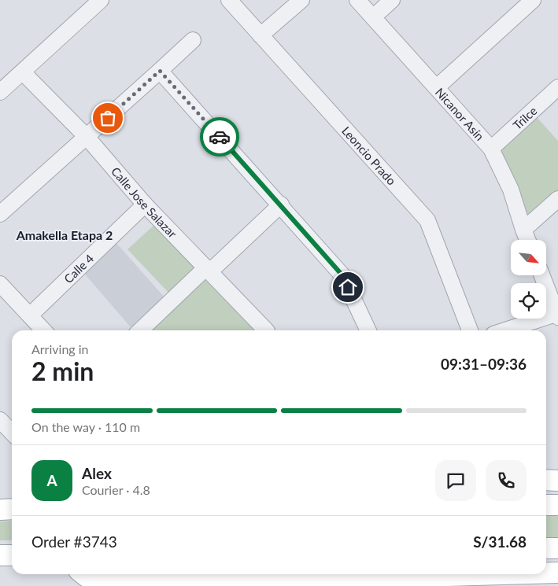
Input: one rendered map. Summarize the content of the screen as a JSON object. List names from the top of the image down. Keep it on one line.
{"streets":{"street":["Nicanor Asín","Trilce","Leoncio Prado","Calle Jose Salazar","Calle 4"]},"crossings":[["Nicanor Asín","Trilce"],["Calle Jose Salazar","Calle 4"]],"districts":["Amakella Etapa 2"],"north":"bottom right","page":{"heading":["2 min","Arriving in","09:31–09:36"],"panel":["Alex","Courier · 4.8","Order #3743","S/31.68"],"bar":"On the way · 110 m","round":"A"}}
